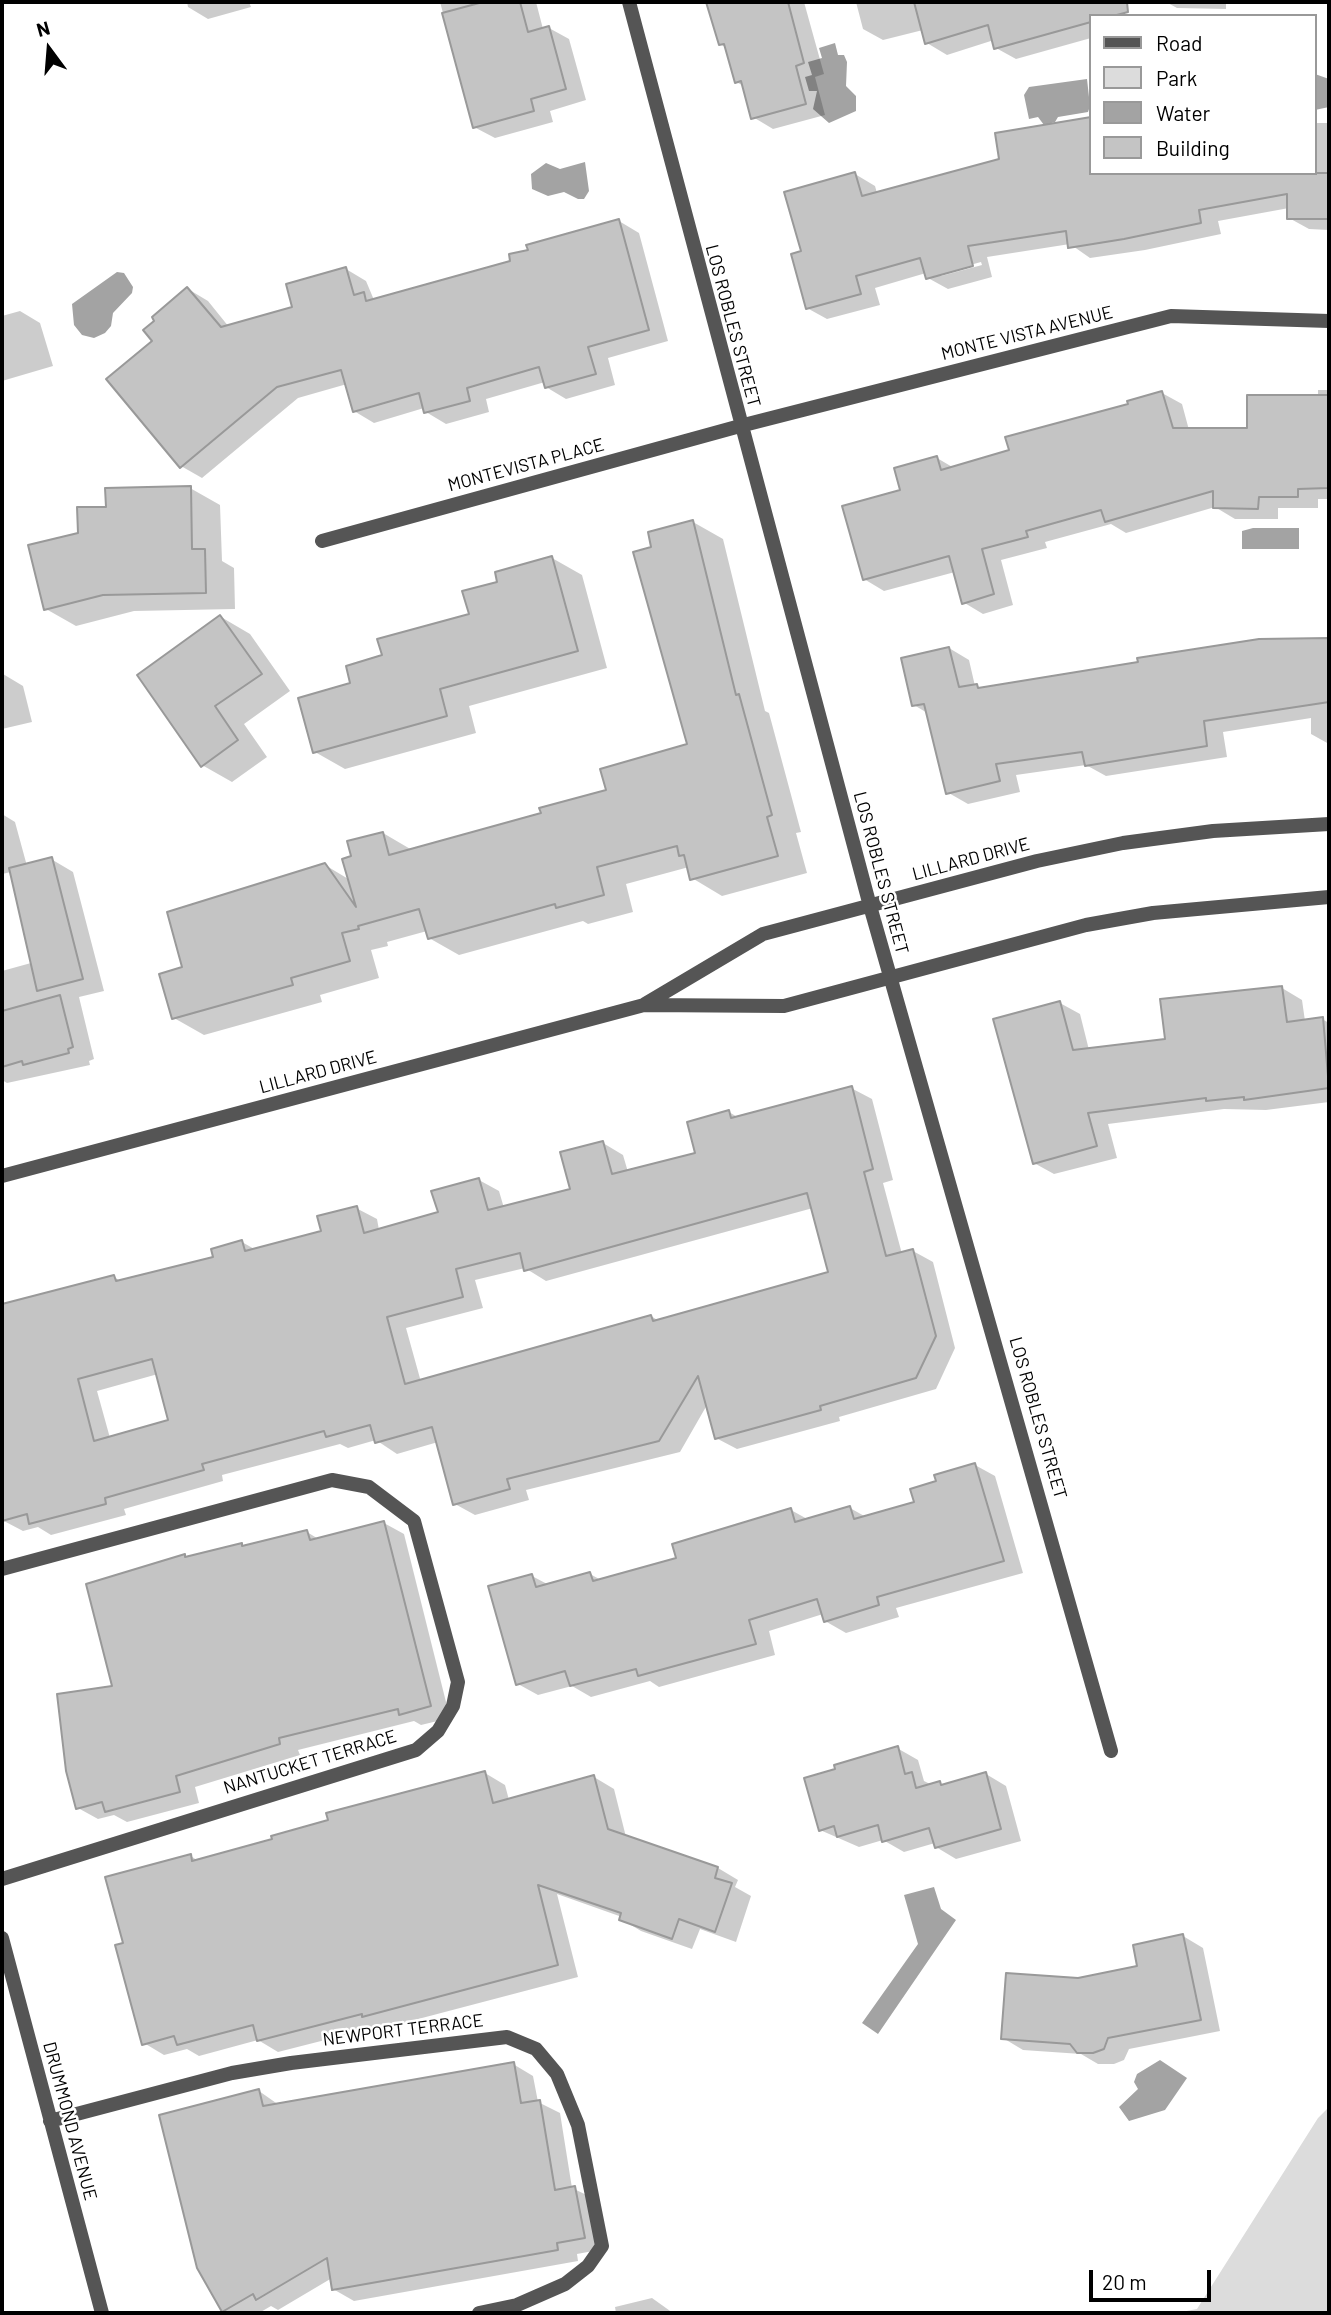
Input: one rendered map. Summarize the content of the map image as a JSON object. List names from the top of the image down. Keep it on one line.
{"streets":{"street":["LOS ROBLES STREET","MONTE VISTA AVENUE","MONTEVISTA PLACE","LILLARD DRIVE","NANTUCKET TERRACE","NEWPORT TERRACE","DRUMMOND AVENUE"]},"crossings":[["LOS ROBLES STREET","MONTE VISTA AVENUE"],["LOS ROBLES STREET","MONTEVISTA PLACE"],["LOS ROBLES STREET","LILLARD DRIVE"],["MONTE VISTA AVENUE","MONTEVISTA PLACE"],["NEWPORT TERRACE","DRUMMOND AVENUE"]],"legend":["Road","Park","Water","Building"],"scale_bar":"20 m","north":"top"}
